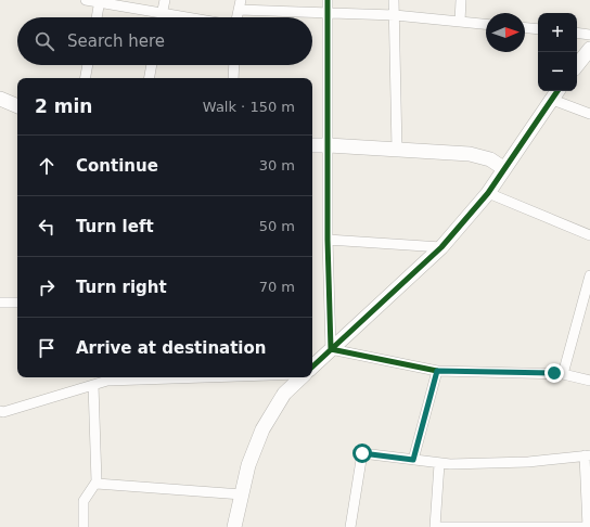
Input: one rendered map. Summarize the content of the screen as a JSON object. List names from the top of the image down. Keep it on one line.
{"north":"right","page":{"map_buttons":["+","−"],"search":"Search here","heading":["2 min","Walk · 150 m"],"list":[["Continue","30 m"],["Turn left","50 m"],["Turn right","70 m"],"Arrive at destination"]}}
